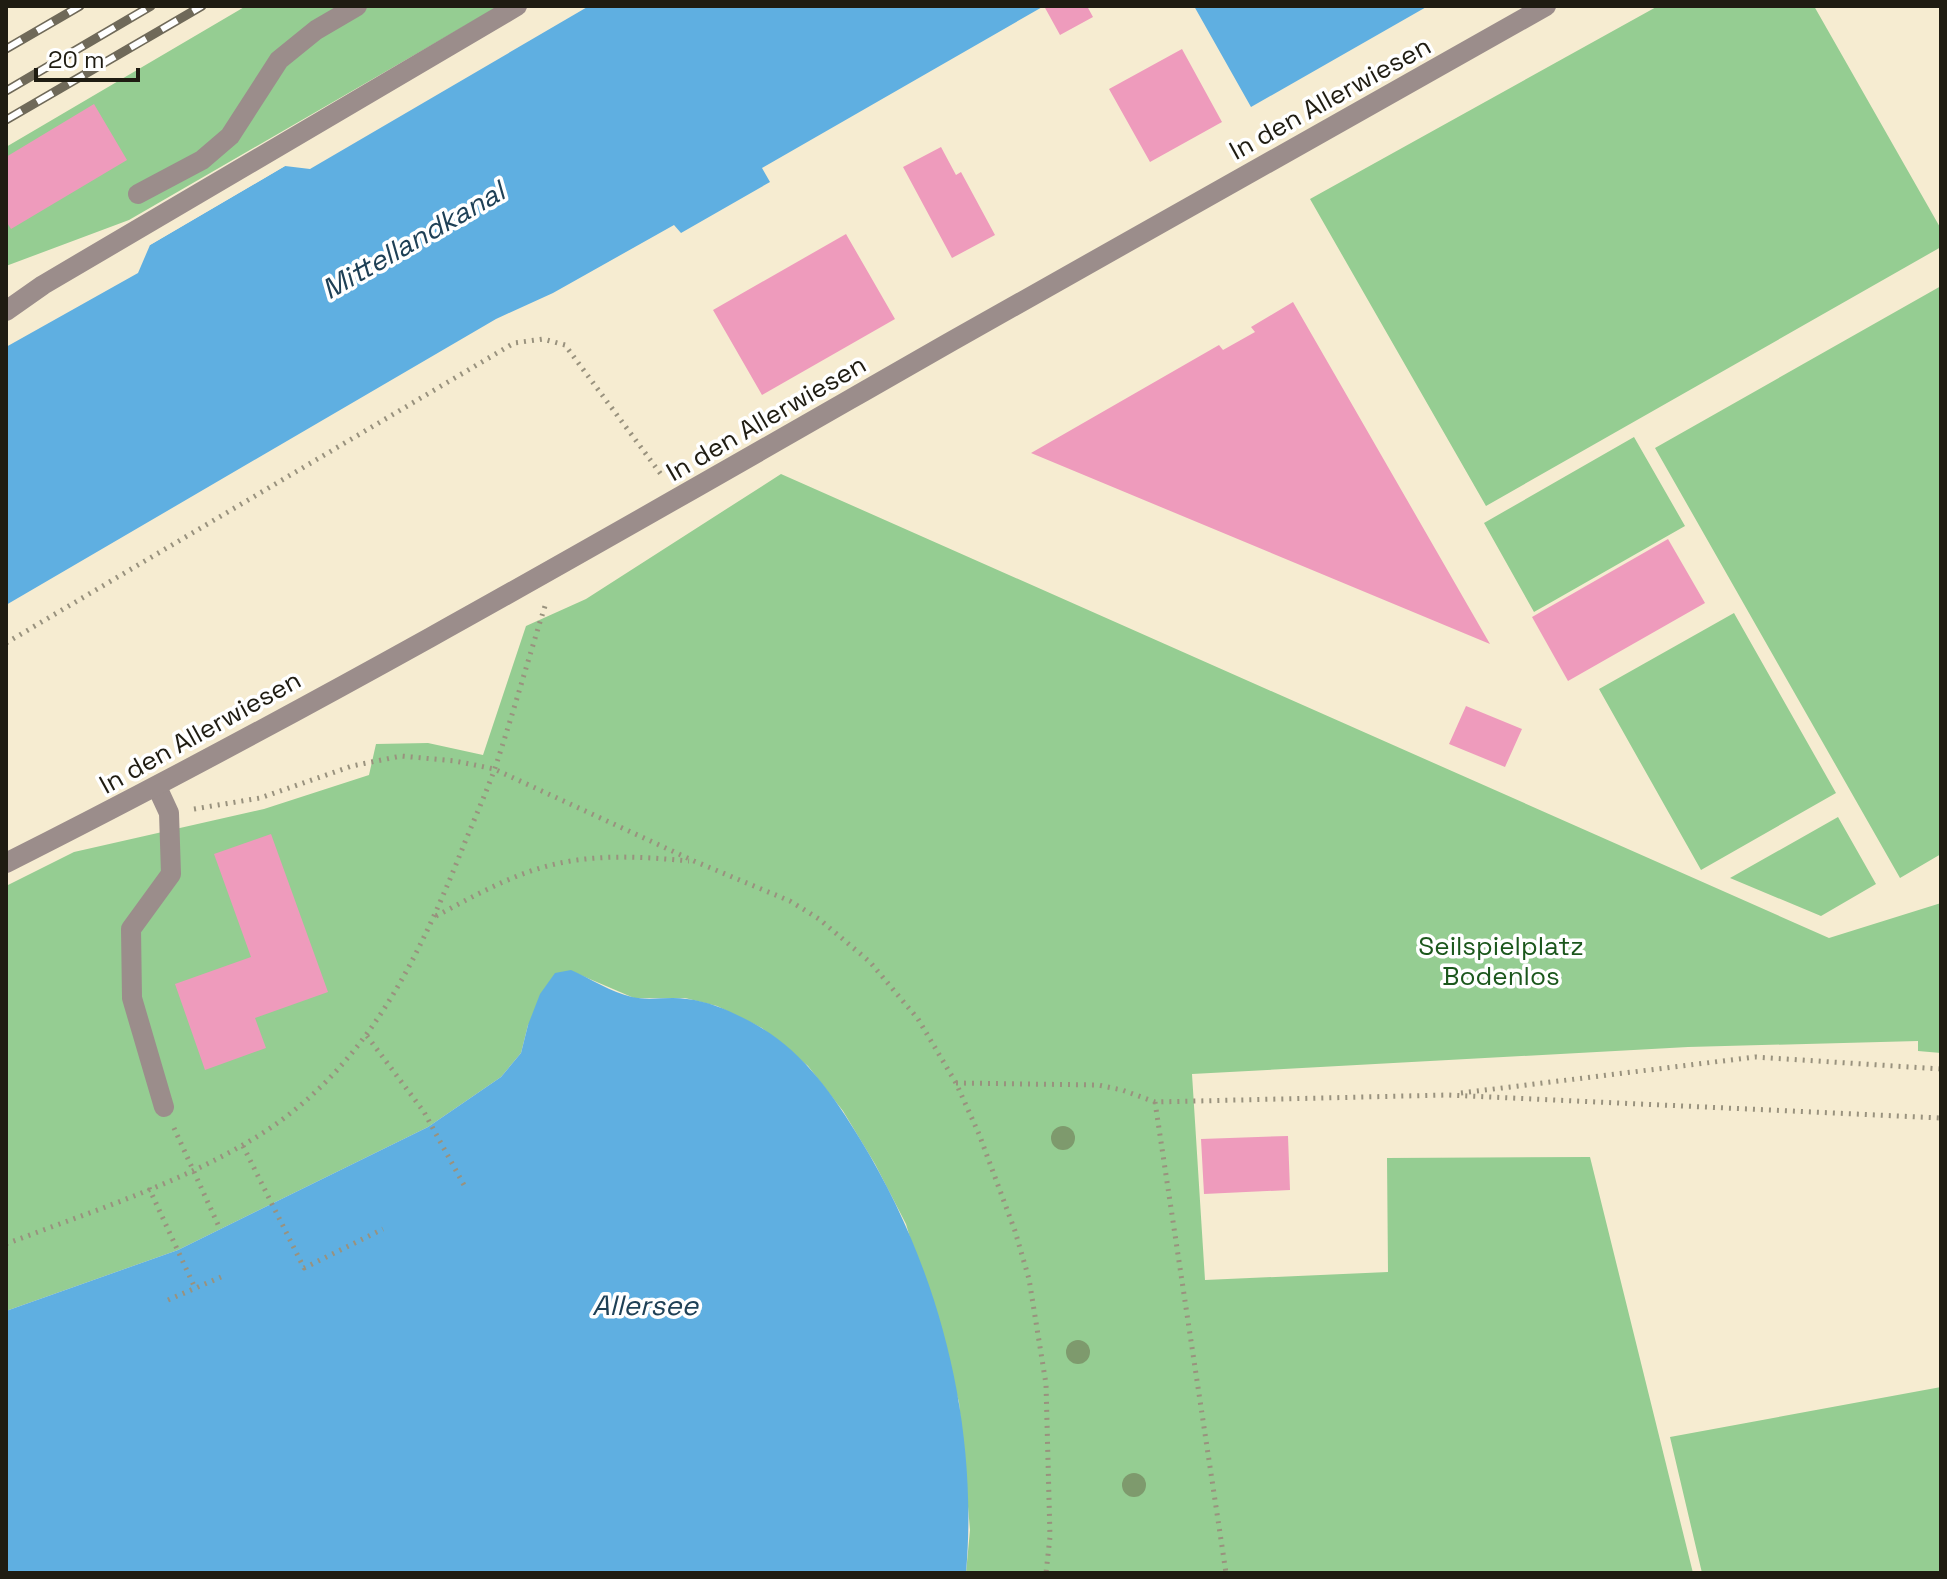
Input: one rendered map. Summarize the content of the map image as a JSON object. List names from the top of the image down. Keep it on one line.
{"streets":{"street":["In den Allerwiesen"]},"water":["Mittellandkanal","Allersee"],"parks":["Seilspielplatz Bodenlos"],"scale_bar":"20 m"}
